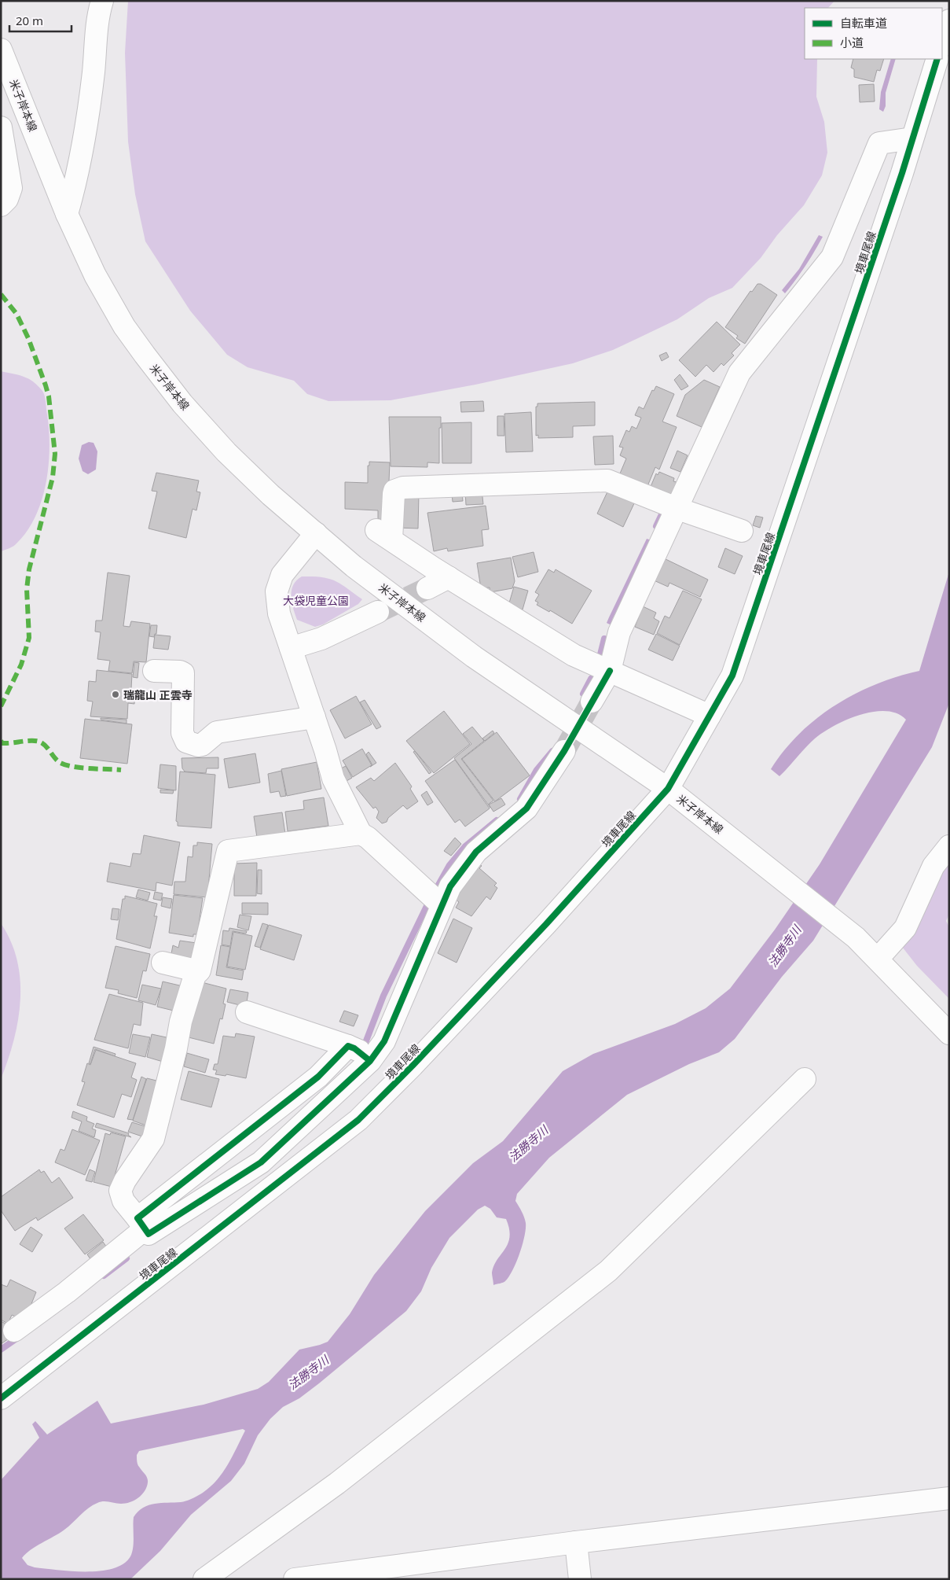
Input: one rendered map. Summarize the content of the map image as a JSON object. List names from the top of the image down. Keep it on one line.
{"streets":{"street":["米子岸本線","境車尾線"]},"crossings":[["米子岸本線","境車尾線"]],"water":["法勝寺川"],"parks":["大袋児童公園"],"places":["瑞龍山 正雲寺"],"legend":["自転車道","小道"],"scale_bar":"20 m"}
